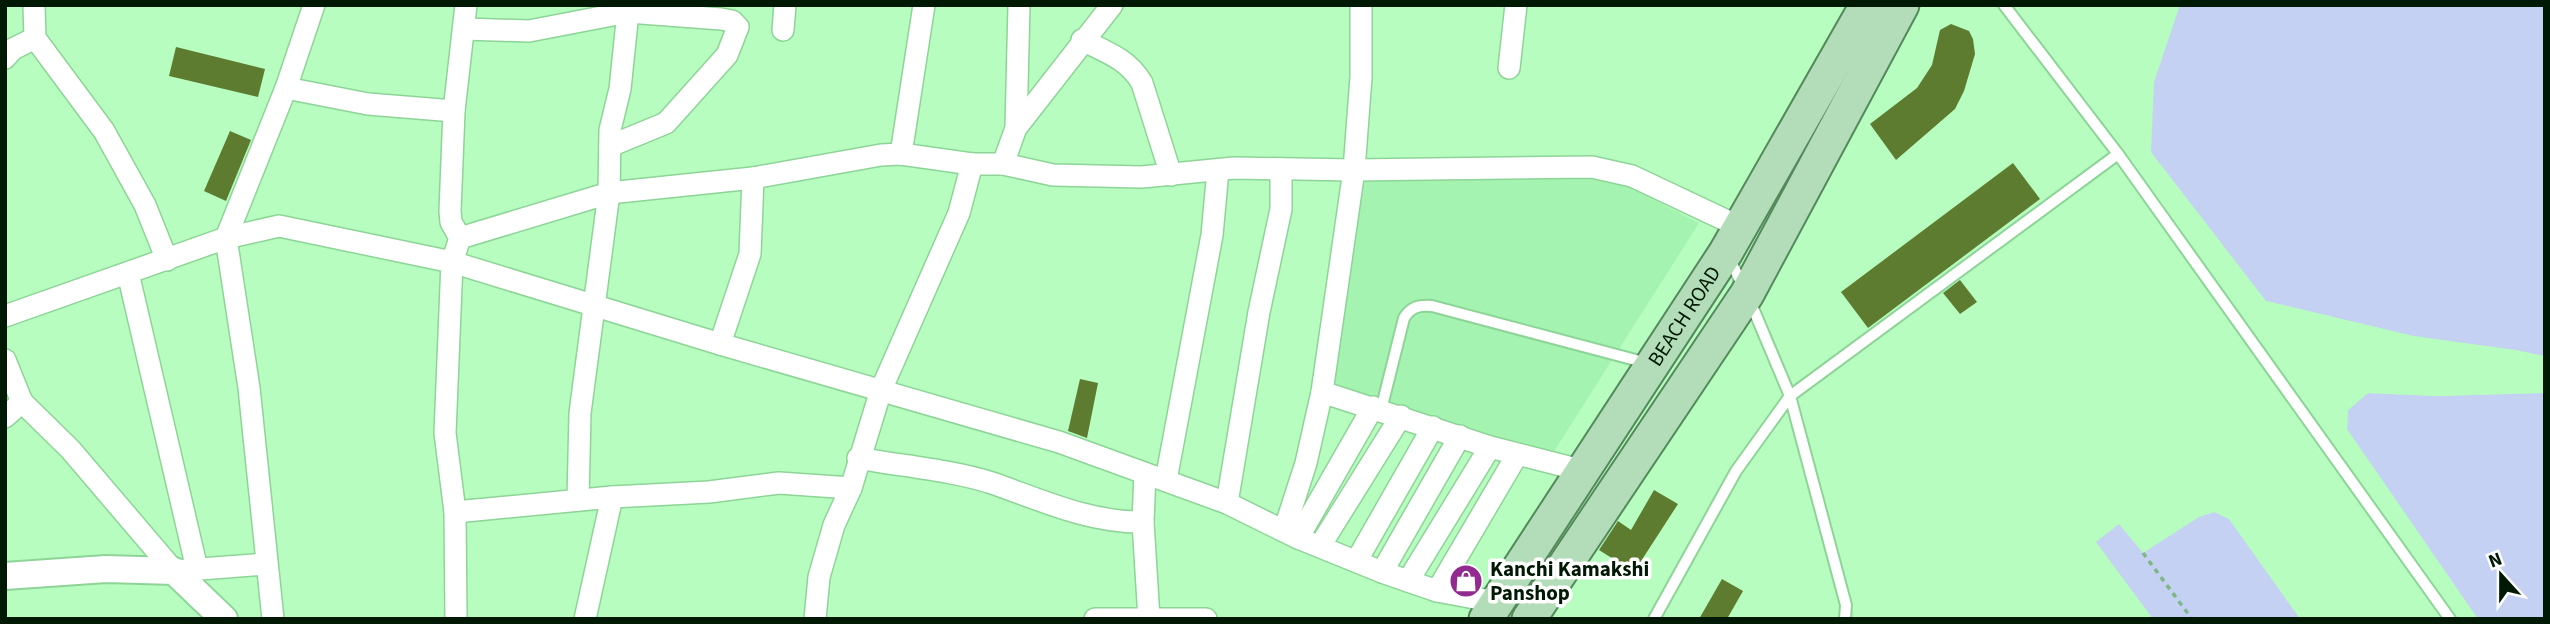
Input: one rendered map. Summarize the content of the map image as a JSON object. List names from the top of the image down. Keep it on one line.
{"streets":{"main road":["BEACH ROAD"]},"places":{"shop":["Kanchi Kamakshi Panshop"]},"north":"top"}
